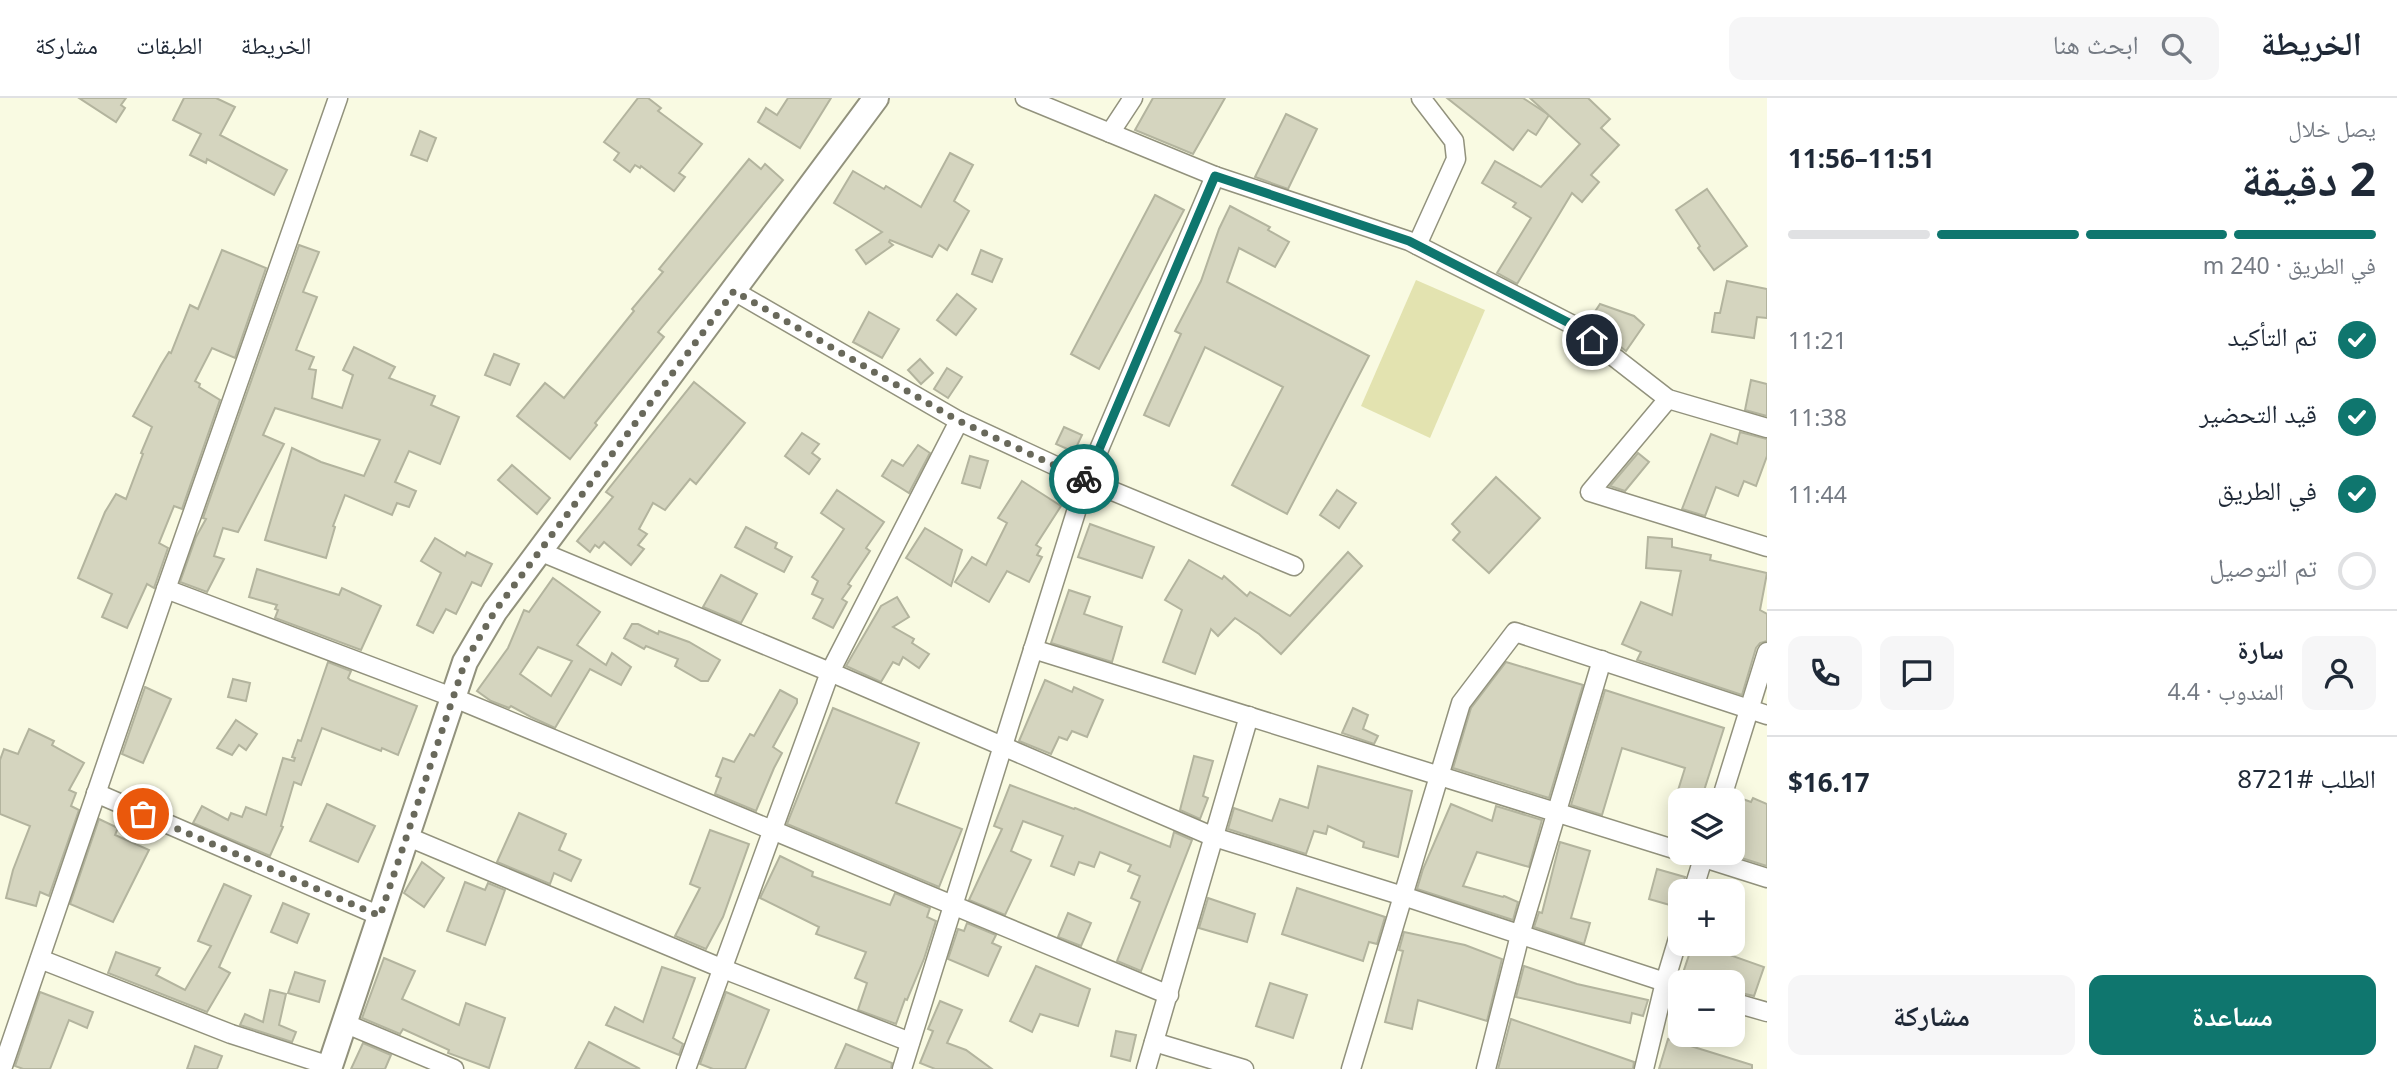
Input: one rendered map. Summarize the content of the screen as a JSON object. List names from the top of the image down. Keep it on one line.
{"page":{"header":"الخريطة","search":"ابحث هنا","nav":["الخريطة","الطبقات","مشاركة"],"heading":["2 دقيقة","يصل خلال","11:51–11:56"],"panel":["سارة","المندوب · 4.4","الطلب #8721","$16.17"],"bar":"في الطريق · 240 m","list":[["تم التأكيد","11:21"],["قيد التحضير","11:38"],["في الطريق","11:44"],"تم التوصيل"],"map_buttons":["+","−"],"buttons":["مساعدة","مشاركة"]}}
